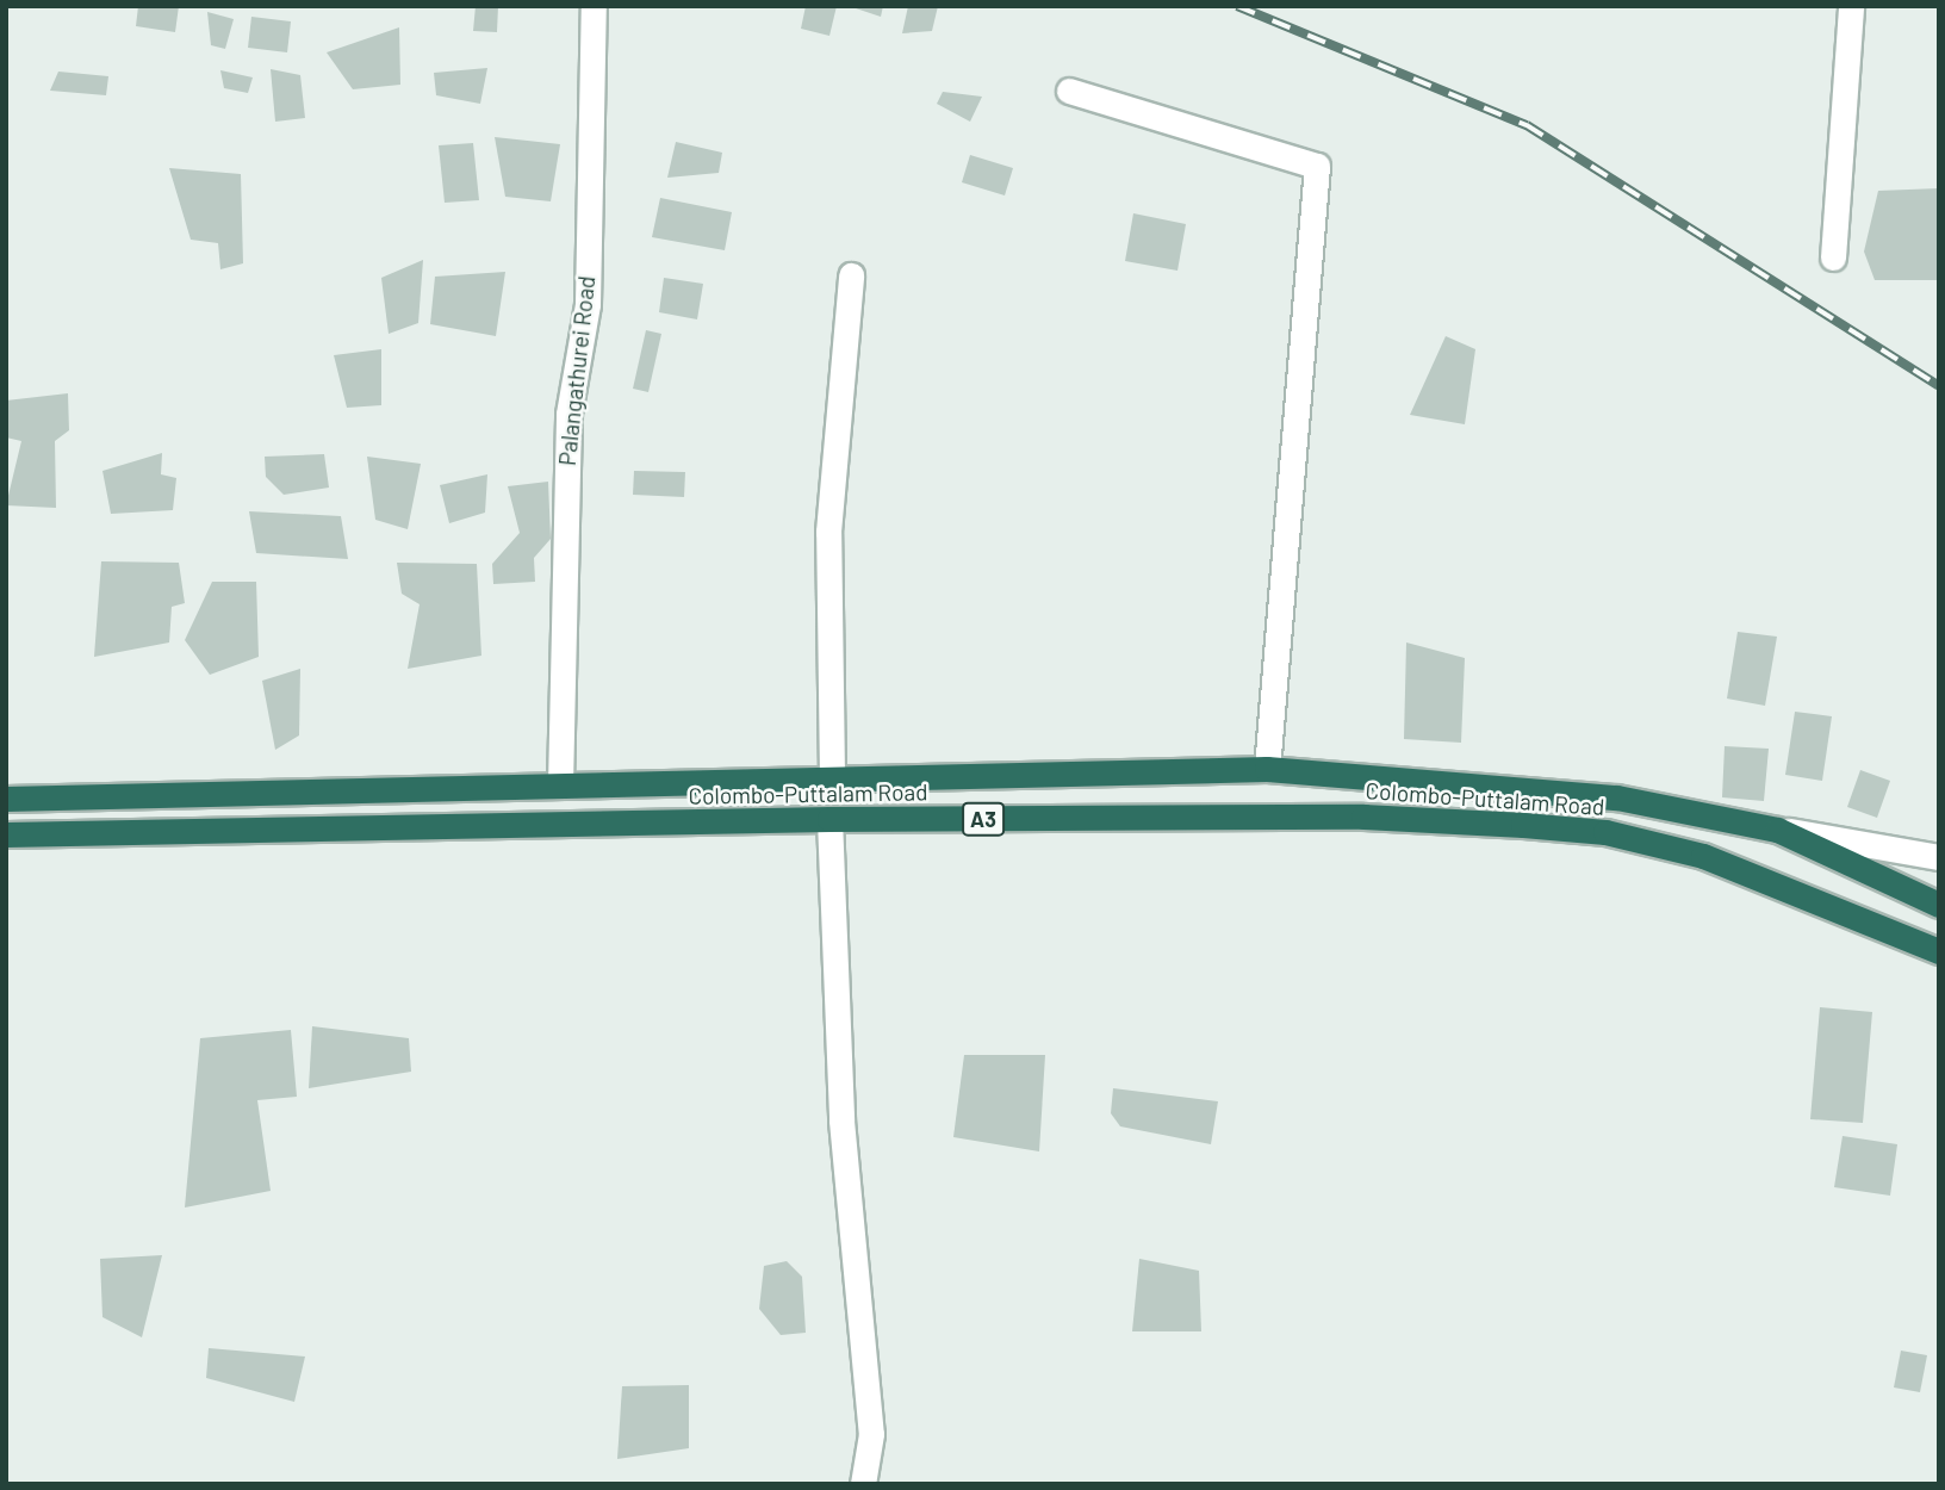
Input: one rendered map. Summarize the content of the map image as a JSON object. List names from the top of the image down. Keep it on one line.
{"streets":{"highway":["Colombo-Puttalam Road","A3"],"street":["Palangathurei Road"]},"crossings":[["Palangathurei Road","Colombo-Puttalam Road"]]}
